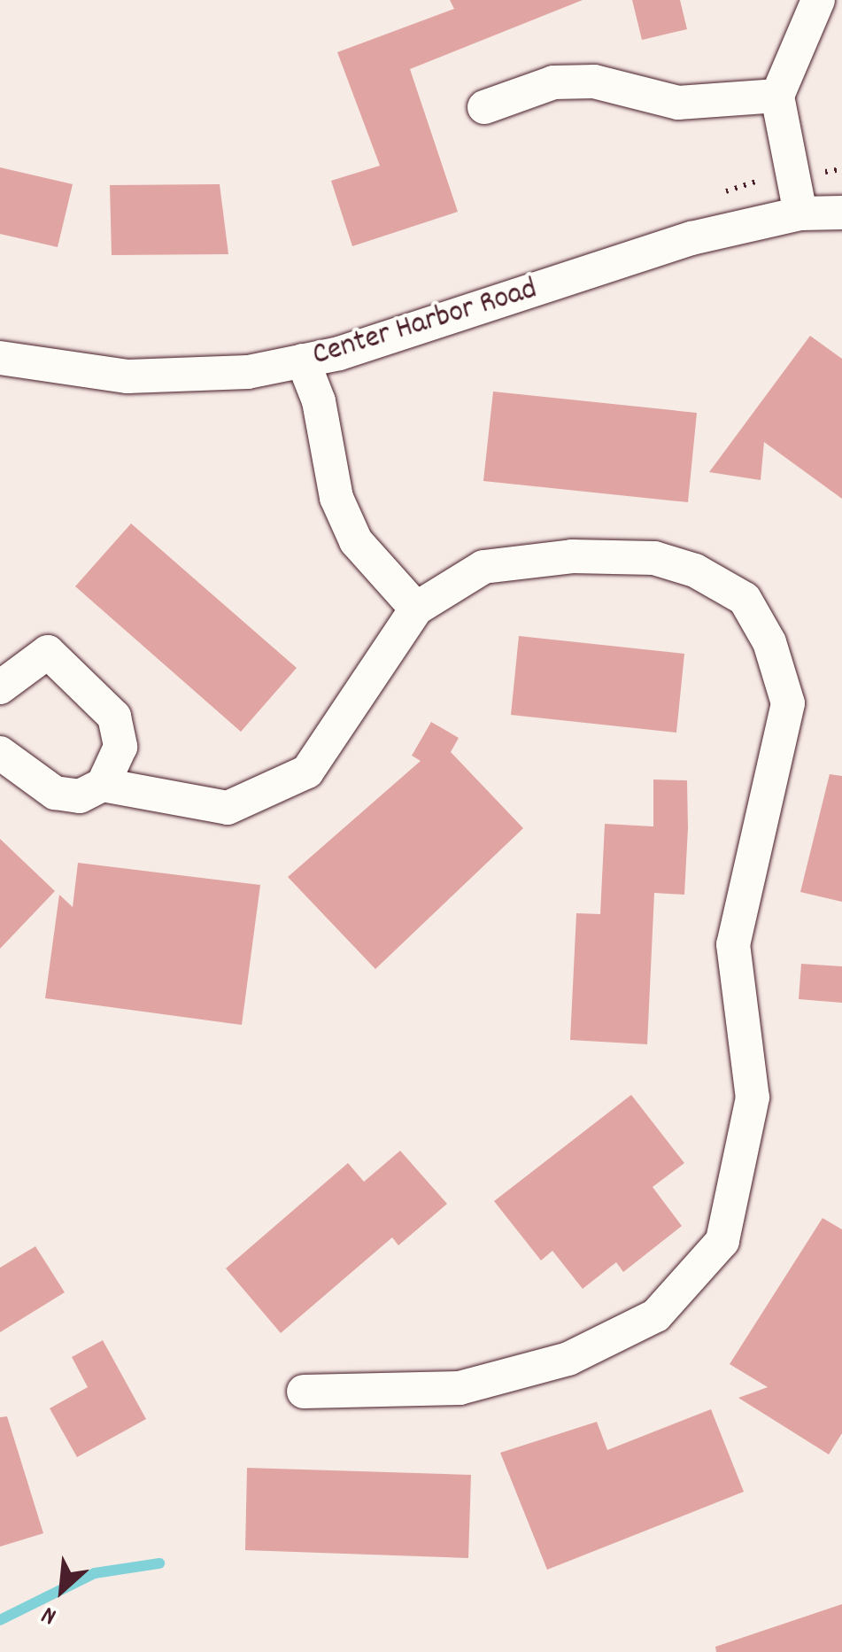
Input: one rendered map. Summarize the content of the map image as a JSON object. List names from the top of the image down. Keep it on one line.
{"streets":{"street":["Center Harbor Road"]},"north":"bottom left"}
